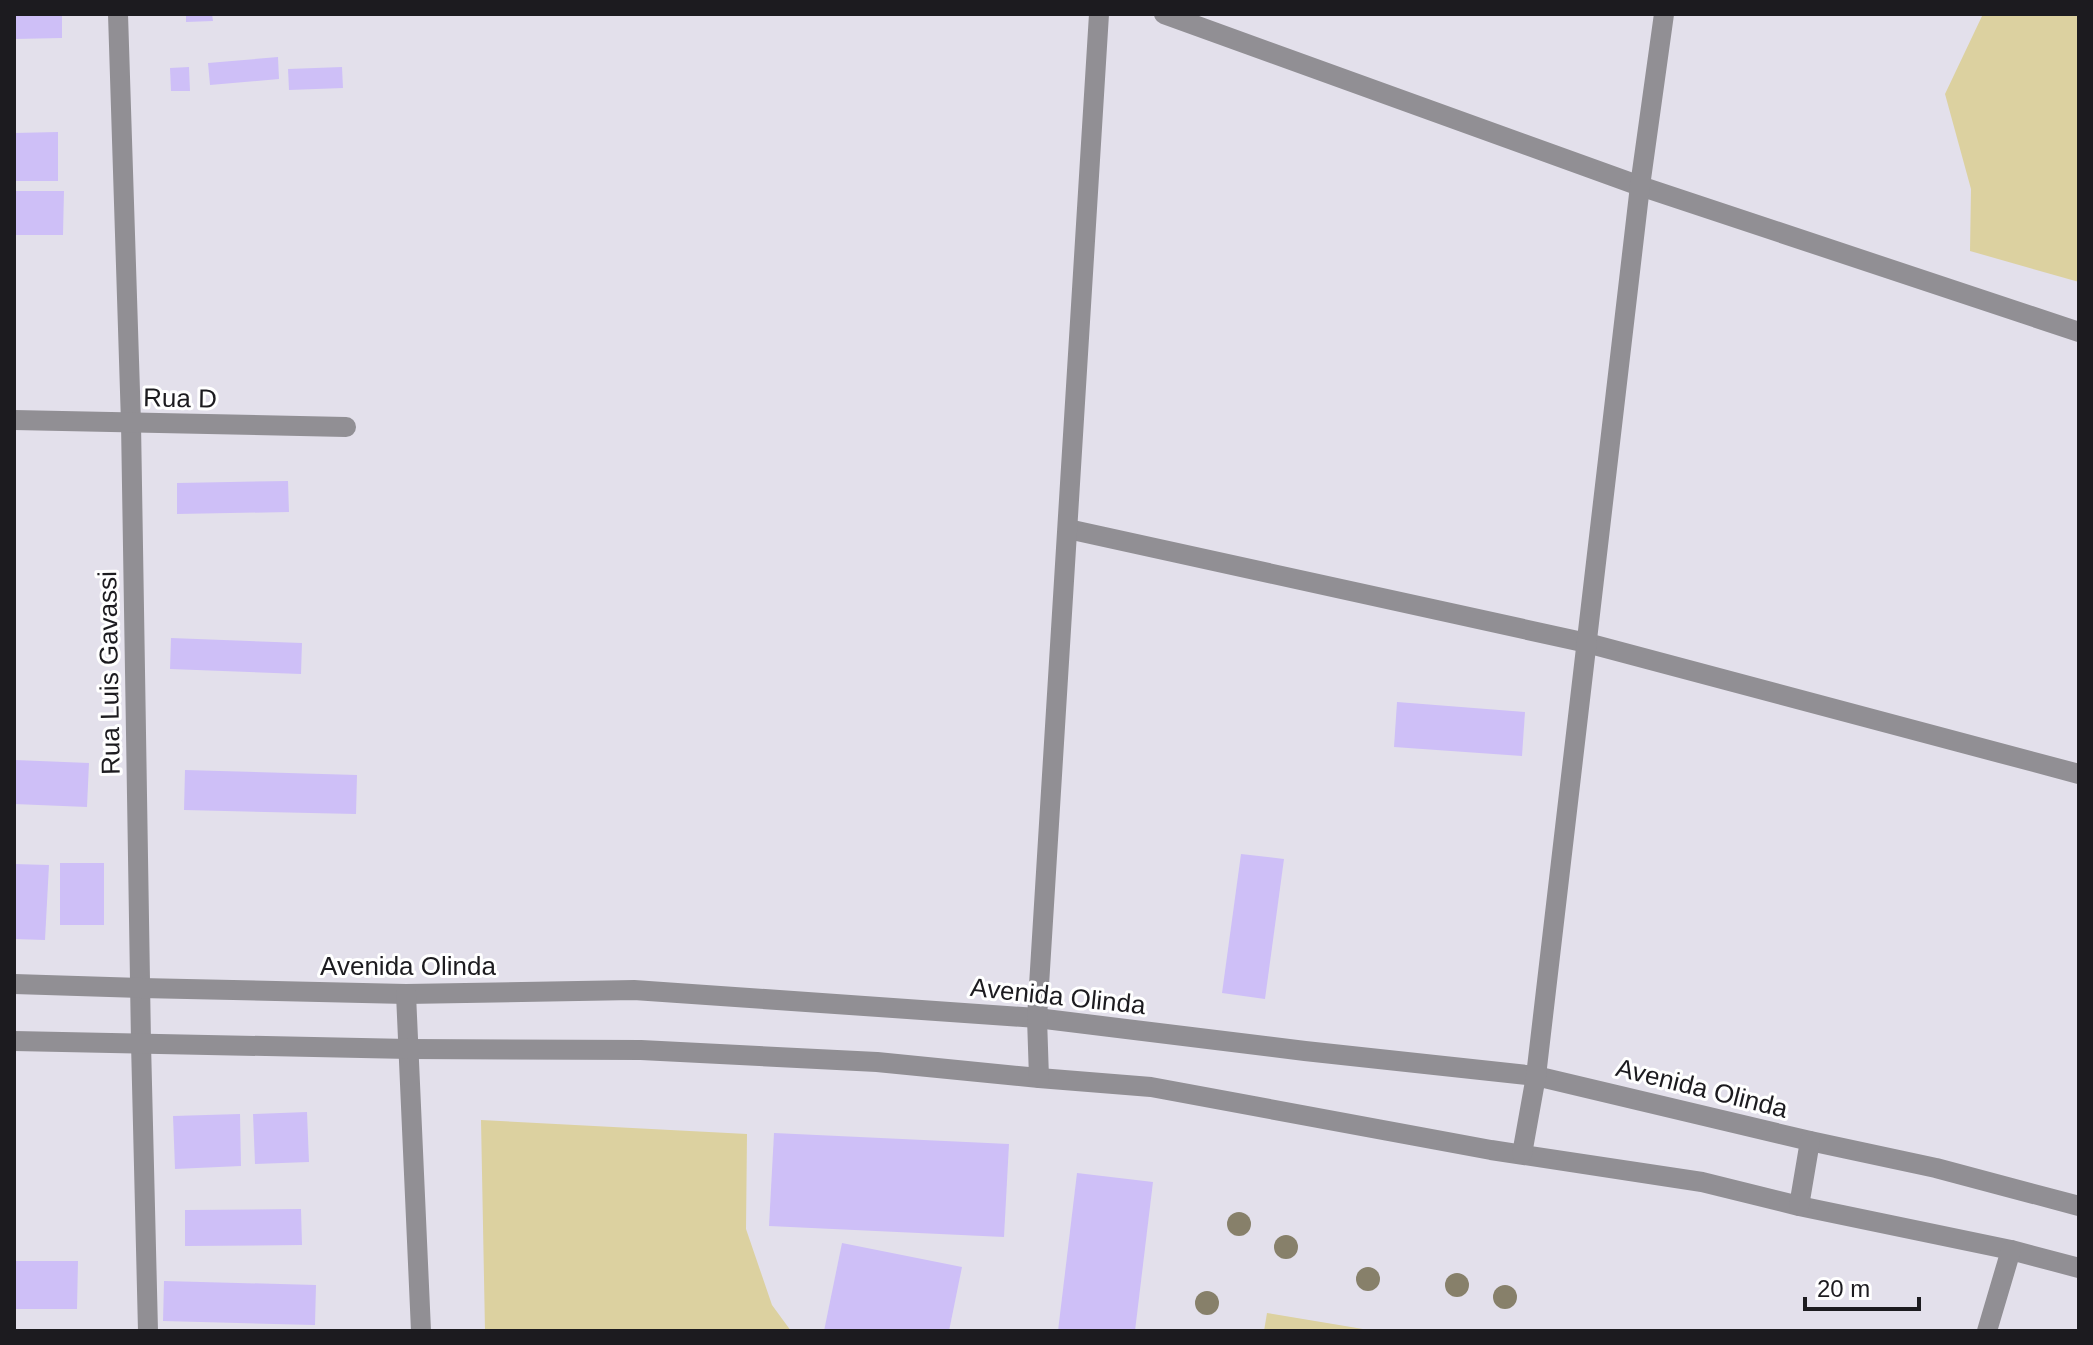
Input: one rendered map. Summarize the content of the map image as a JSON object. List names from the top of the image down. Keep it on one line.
{"streets":{"street":["Rua D","Rua Luis Gavassi","Avenida Olinda"]},"crossings":[["Rua D","Rua Luis Gavassi"],["Rua Luis Gavassi","Avenida Olinda"]],"scale_bar":"20 m"}
